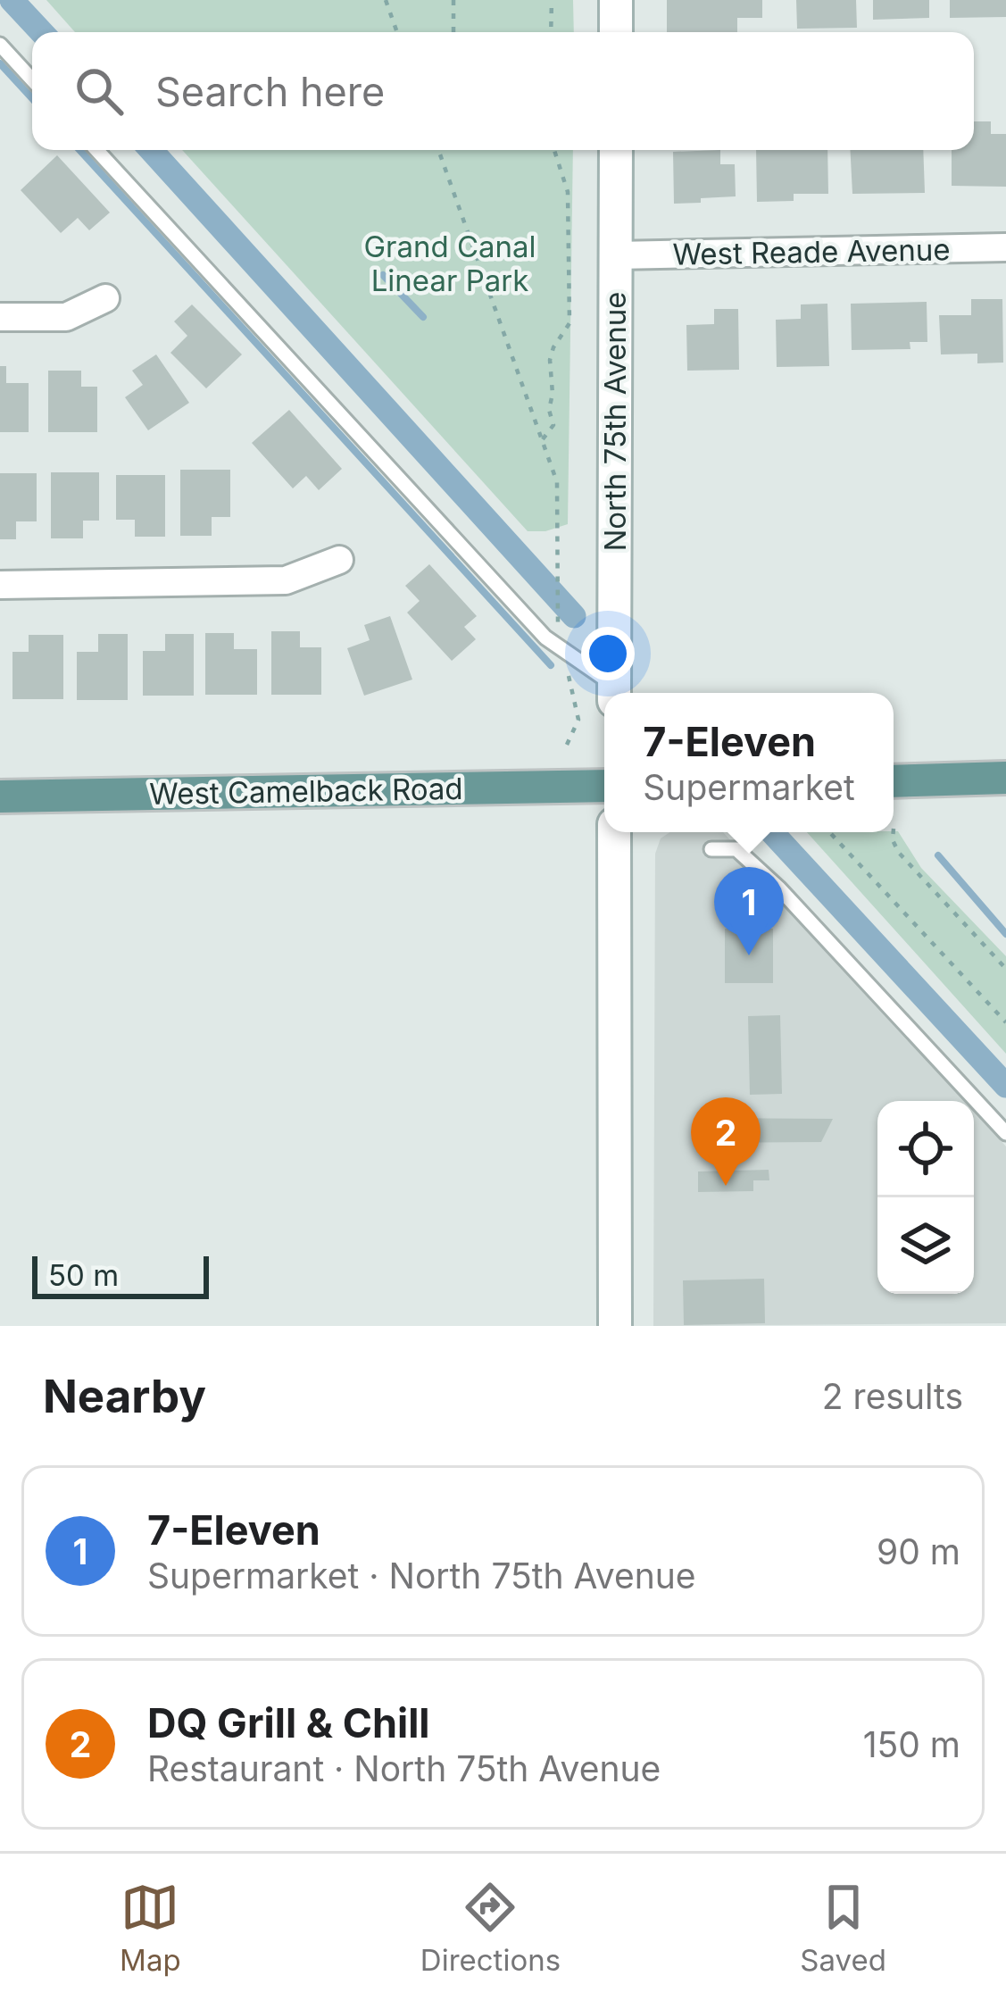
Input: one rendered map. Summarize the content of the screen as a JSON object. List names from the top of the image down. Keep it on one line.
{"streets":{"main road":["North 75th Avenue","West Camelback Road"],"street":["West Reade Avenue"]},"crossings":[["West Reade Avenue","North 75th Avenue"]],"parks":["Grand Canal Linear Park"],"scale_bar":"50 m","page":{"search":"Search here","popup":["7-Eleven","Supermarket"],"pins":["1","2"],"scale":"50 m","heading":["Nearby","2 results"],"list":[{"mark":"1","name":"7-Eleven","note":"Supermarket · North 75th Avenue","value":"90 m"},{"mark":"2","name":"DQ Grill & Chill","note":"Restaurant · North 75th Avenue","value":"150 m"}],"nav":["Map","Directions","Saved"]}}
